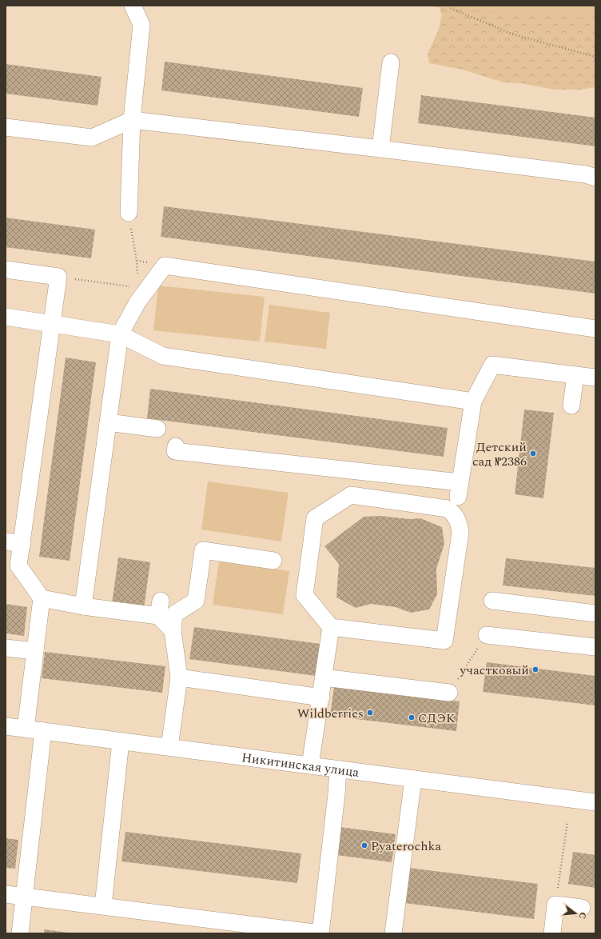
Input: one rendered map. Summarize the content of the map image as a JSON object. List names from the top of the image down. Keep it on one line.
{"streets":{"street":["Никитинская улица"]},"places":["Детский сад №2386","участковый","Wildberries","СДЭК","Pyaterochka"],"north":"right"}
